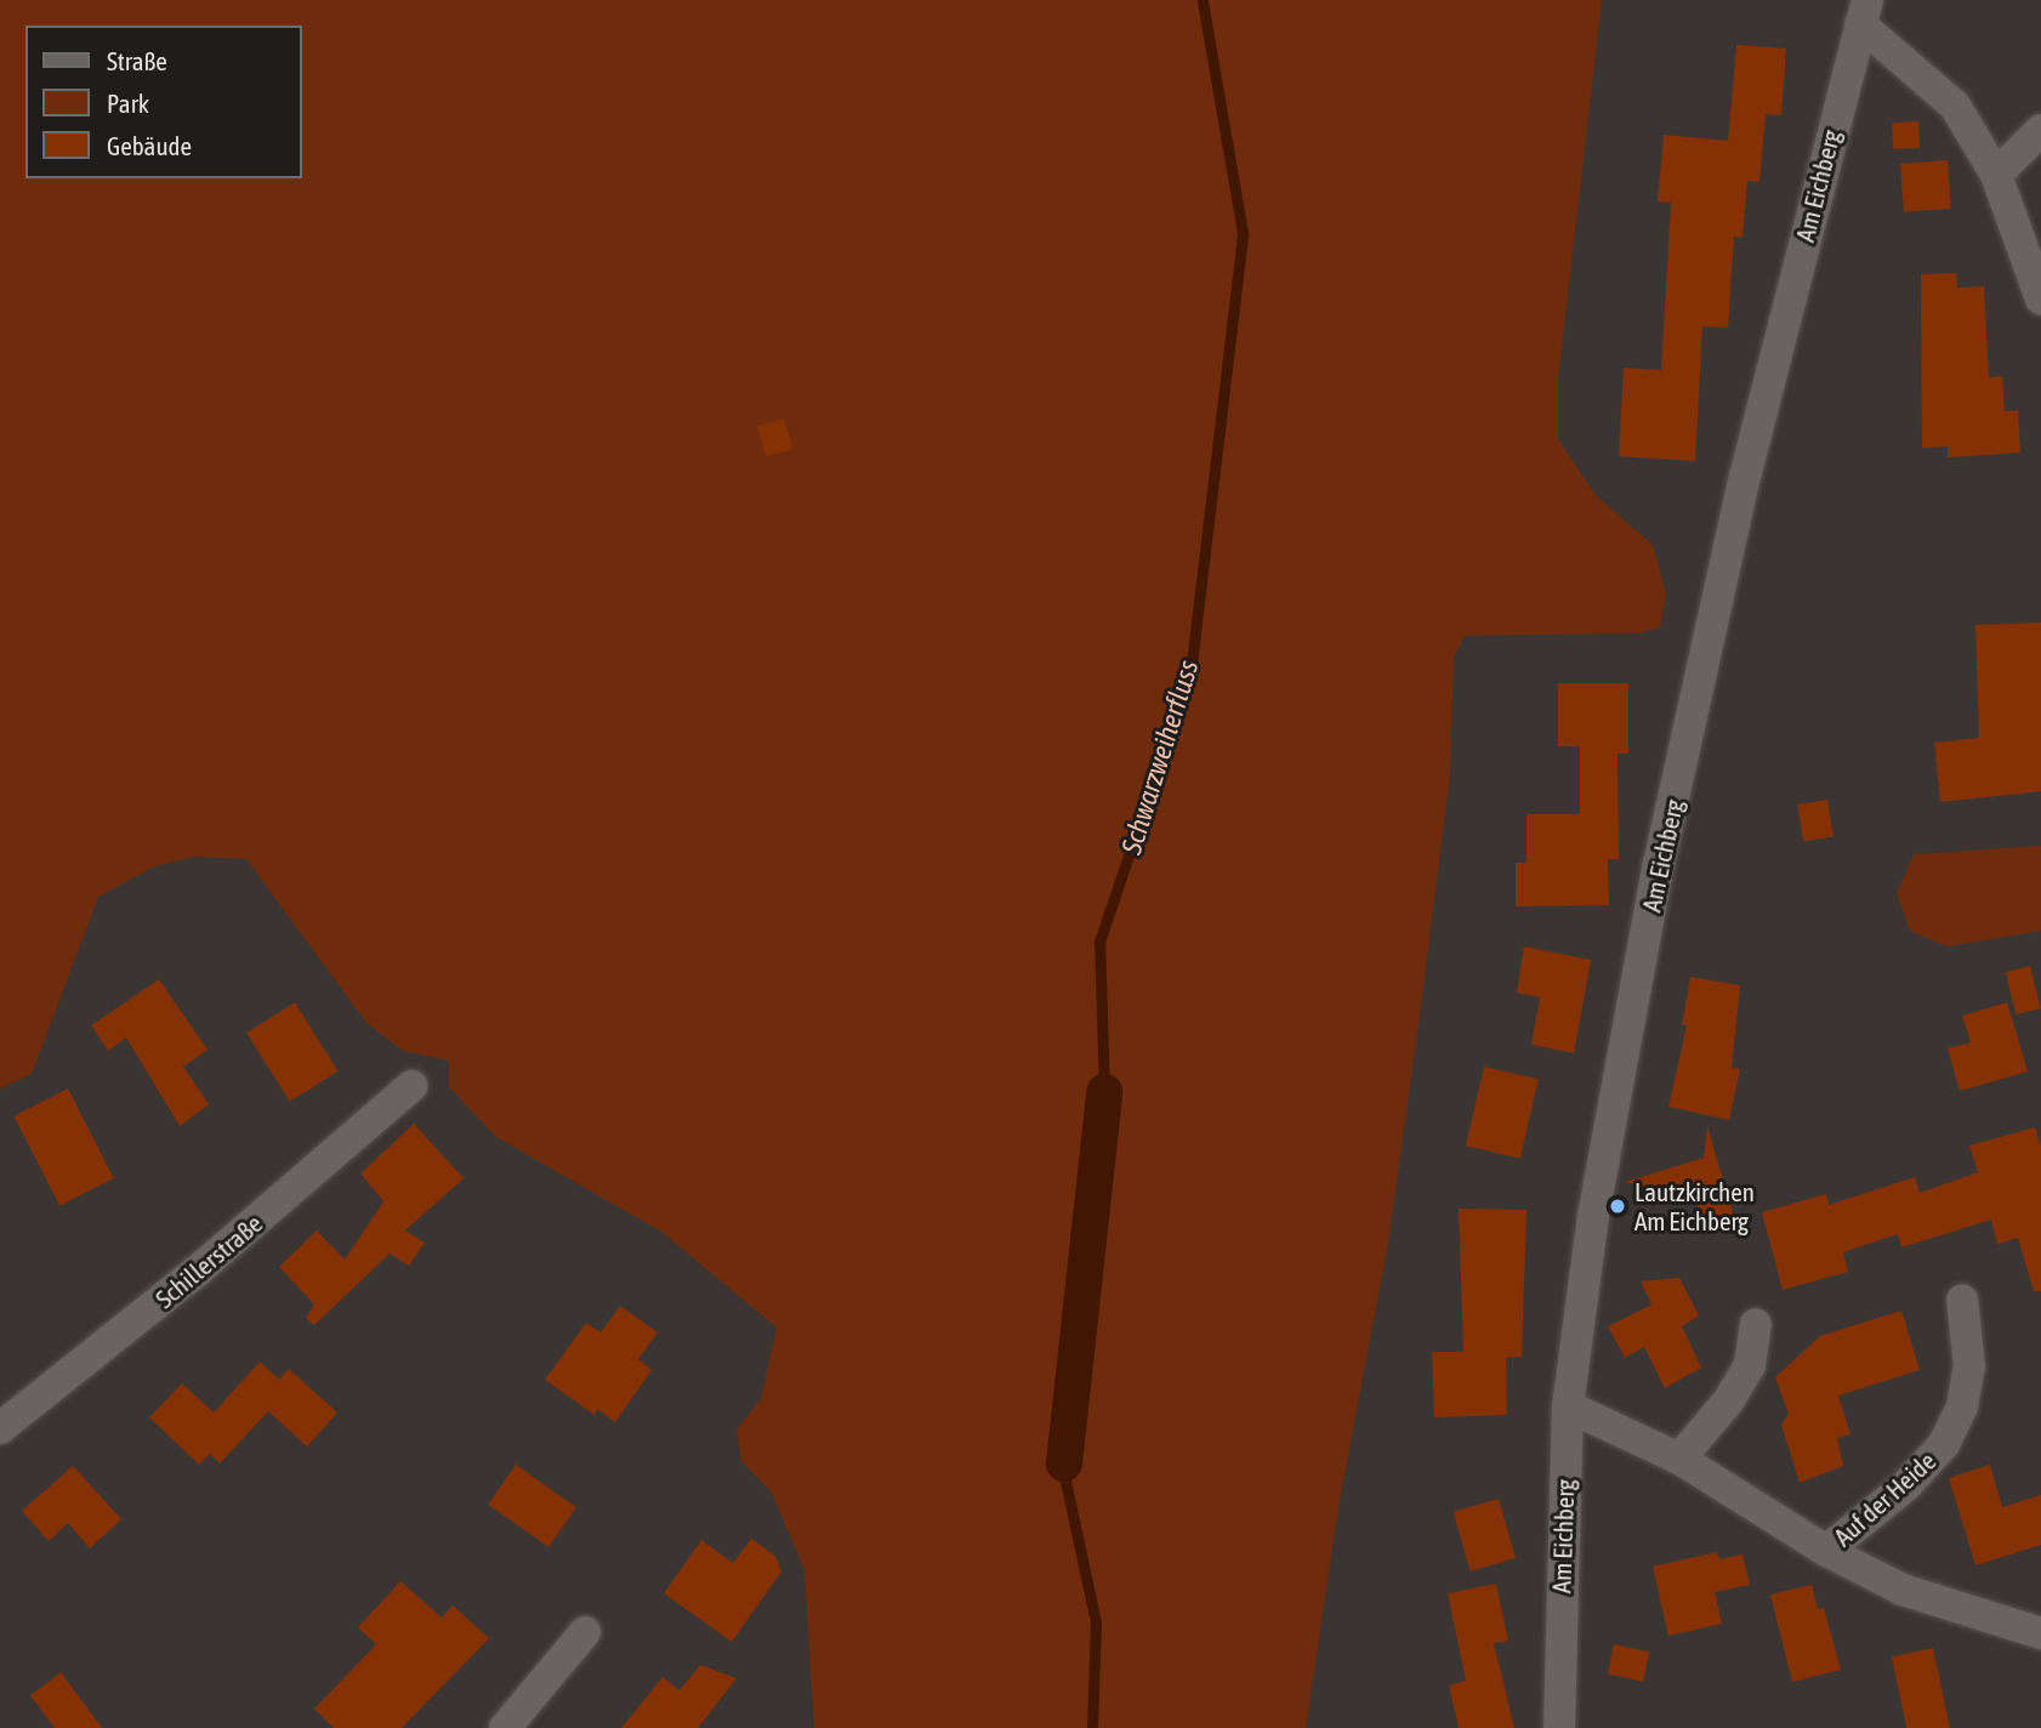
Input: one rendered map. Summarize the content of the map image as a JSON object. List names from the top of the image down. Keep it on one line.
{"streets":{"street":["Am Eichberg","Schillerstraße","Auf der Heide"]},"crossings":[["Am Eichberg","Auf der Heide"]],"water":["Schwarzweiherfluss"],"places":["Lautzkirchen Am Eichberg"],"legend":["Straße","Park","Gebäude"]}
